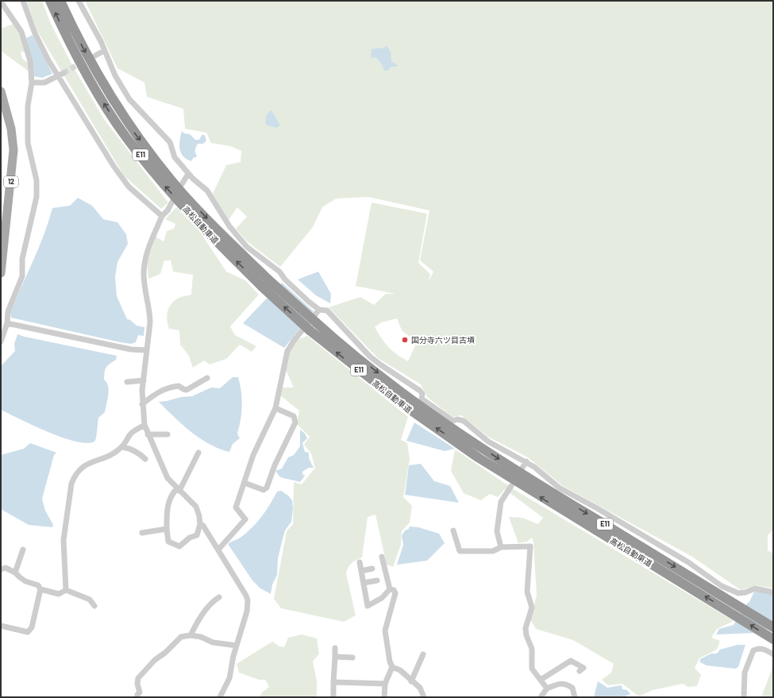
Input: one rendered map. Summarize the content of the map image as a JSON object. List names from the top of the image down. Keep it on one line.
{"streets":{"highway":["E11","高松自動車道"],"main road":["12"]},"places":["国分寺六ツ目古墳"]}
